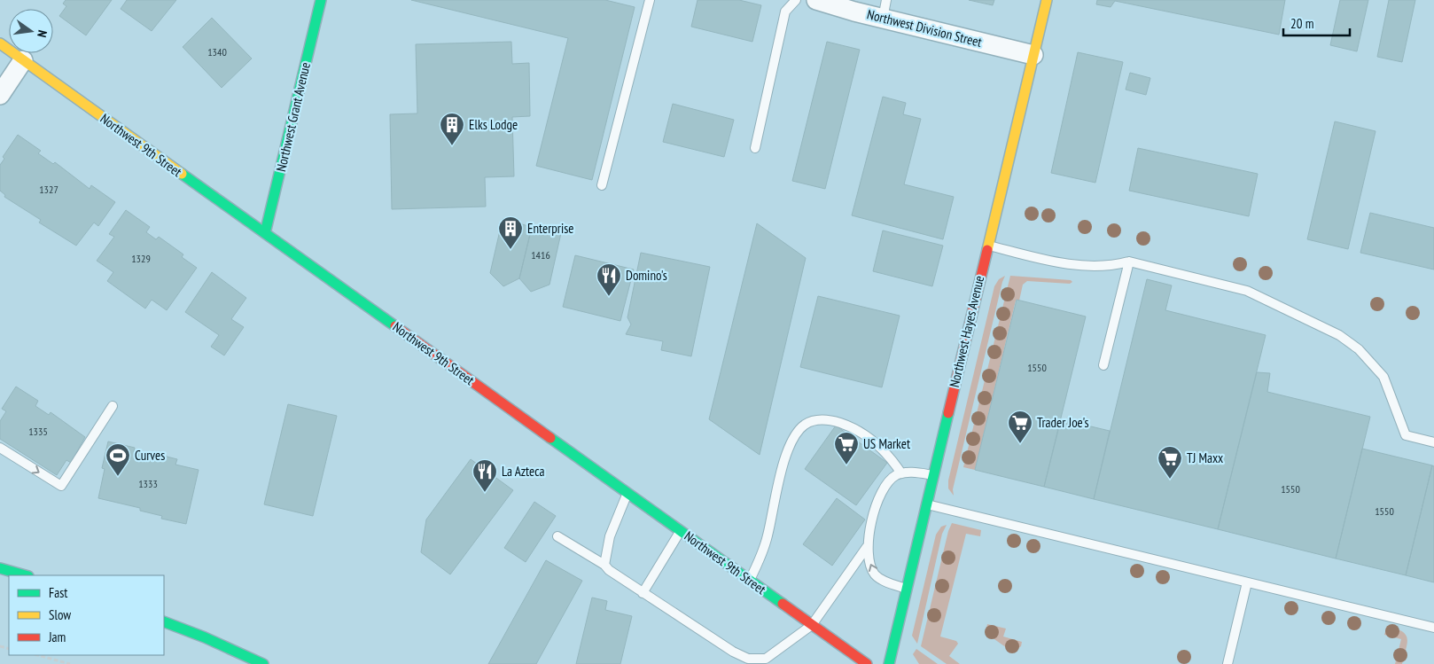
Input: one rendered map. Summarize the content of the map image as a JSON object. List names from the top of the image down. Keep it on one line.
{"streets":{"main road":["Northwest Grant Avenue","Northwest 9th Street","Northwest Hayes Avenue"],"street":["Northwest Division Street"]},"crossings":[["Northwest Division Street","Northwest Hayes Avenue"],["Northwest Grant Avenue","Northwest 9th Street"]],"places":{"building":["Elks Lodge","Enterprise"],"restaurant":["Domino's","La Azteca"],"supermarket":["Trader Joe's","US Market","TJ Maxx"],"sports":["Curves"]},"house_numbers":["1340","1327","1416","1329","1550","1335","1333","1550","1550"],"legend":["Fast","Slow","Jam"],"scale_bar":"20 m","north":"right"}
